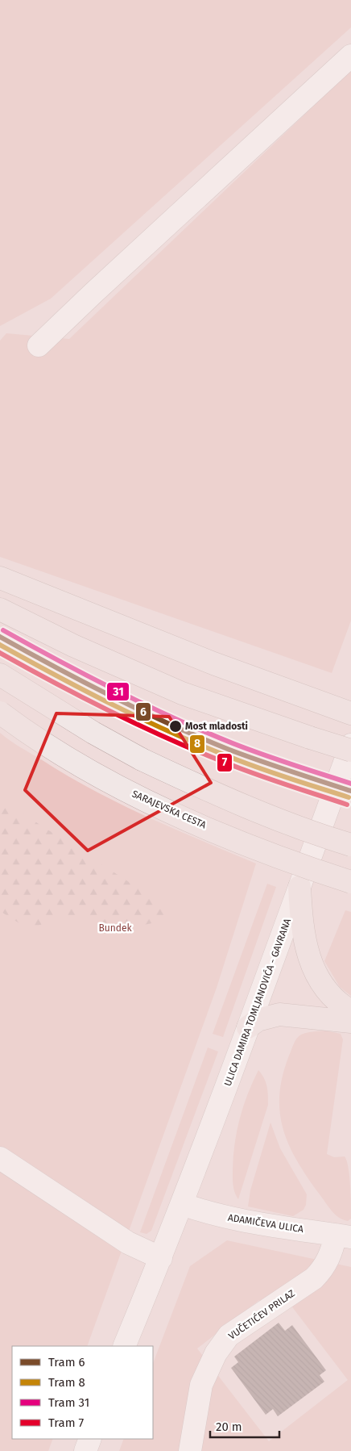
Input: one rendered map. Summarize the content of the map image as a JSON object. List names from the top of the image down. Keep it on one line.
{"streets":{"main road":["SARAJEVSKA CESTA"],"street":["ULICA DAMIRA TOMLJANOVIĆA - GAVRANA","ADAMIČEVA ULICA","VUČETIĆEV PRILAZ"]},"crossings":[["ULICA DAMIRA TOMLJANOVIĆA - GAVRANA","ADAMIČEVA ULICA"],["ADAMIČEVA ULICA","VUČETIĆEV PRILAZ"]],"parks":["Bundek"],"places":["Most mladosti"],"lines":["tram line 31","tram line 6","tram line 8","tram line 7"],"legend":["Tram 6","Tram 8","Tram 31","Tram 7"],"scale_bar":"20 m"}
